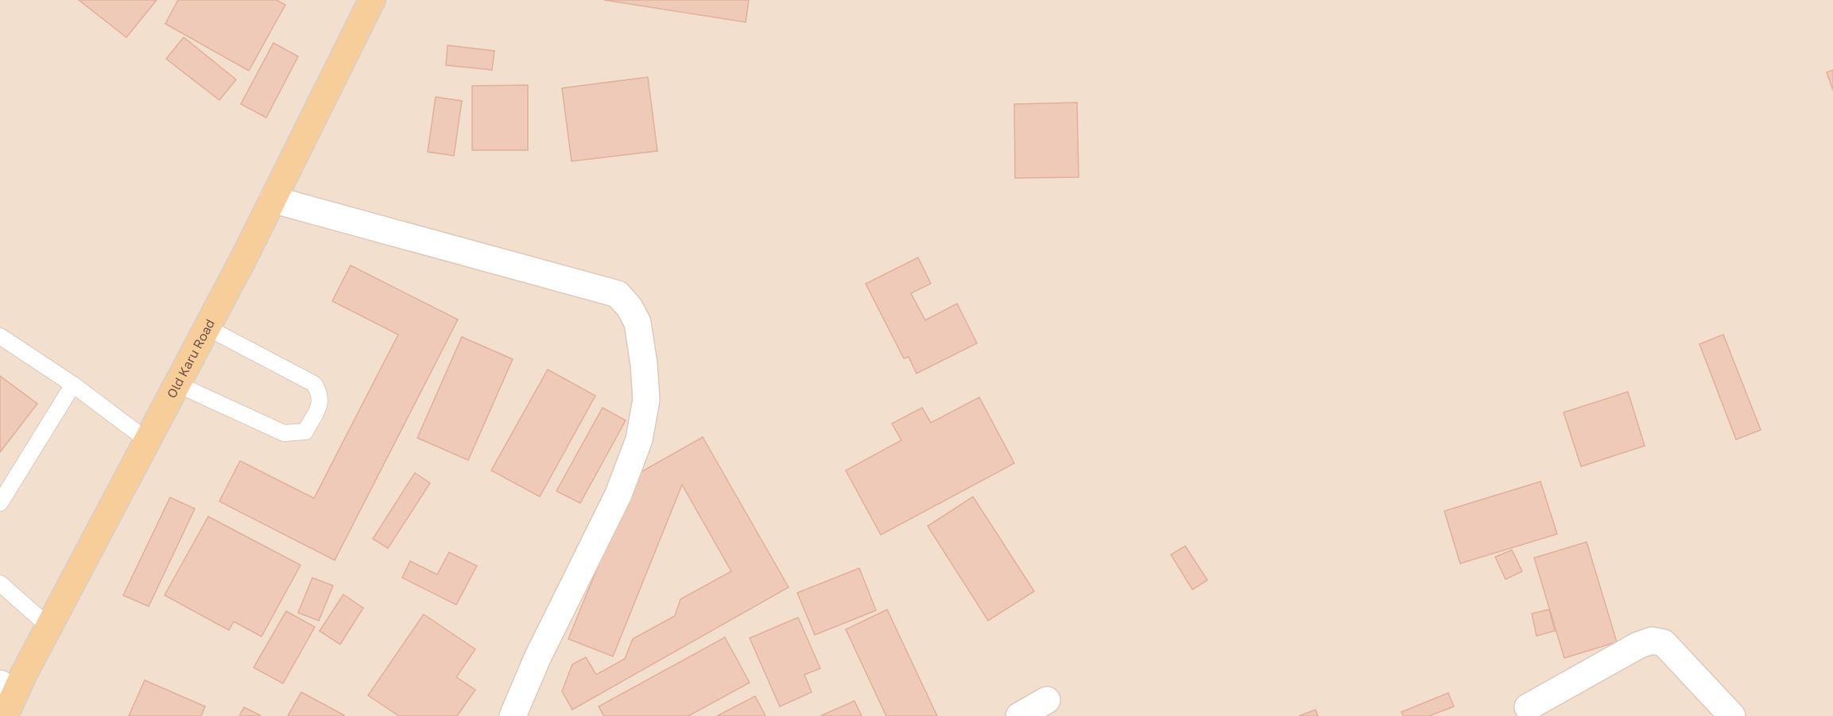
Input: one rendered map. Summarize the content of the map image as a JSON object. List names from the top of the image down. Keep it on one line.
{"streets":{"main road":["Old Karu Road"]}}
